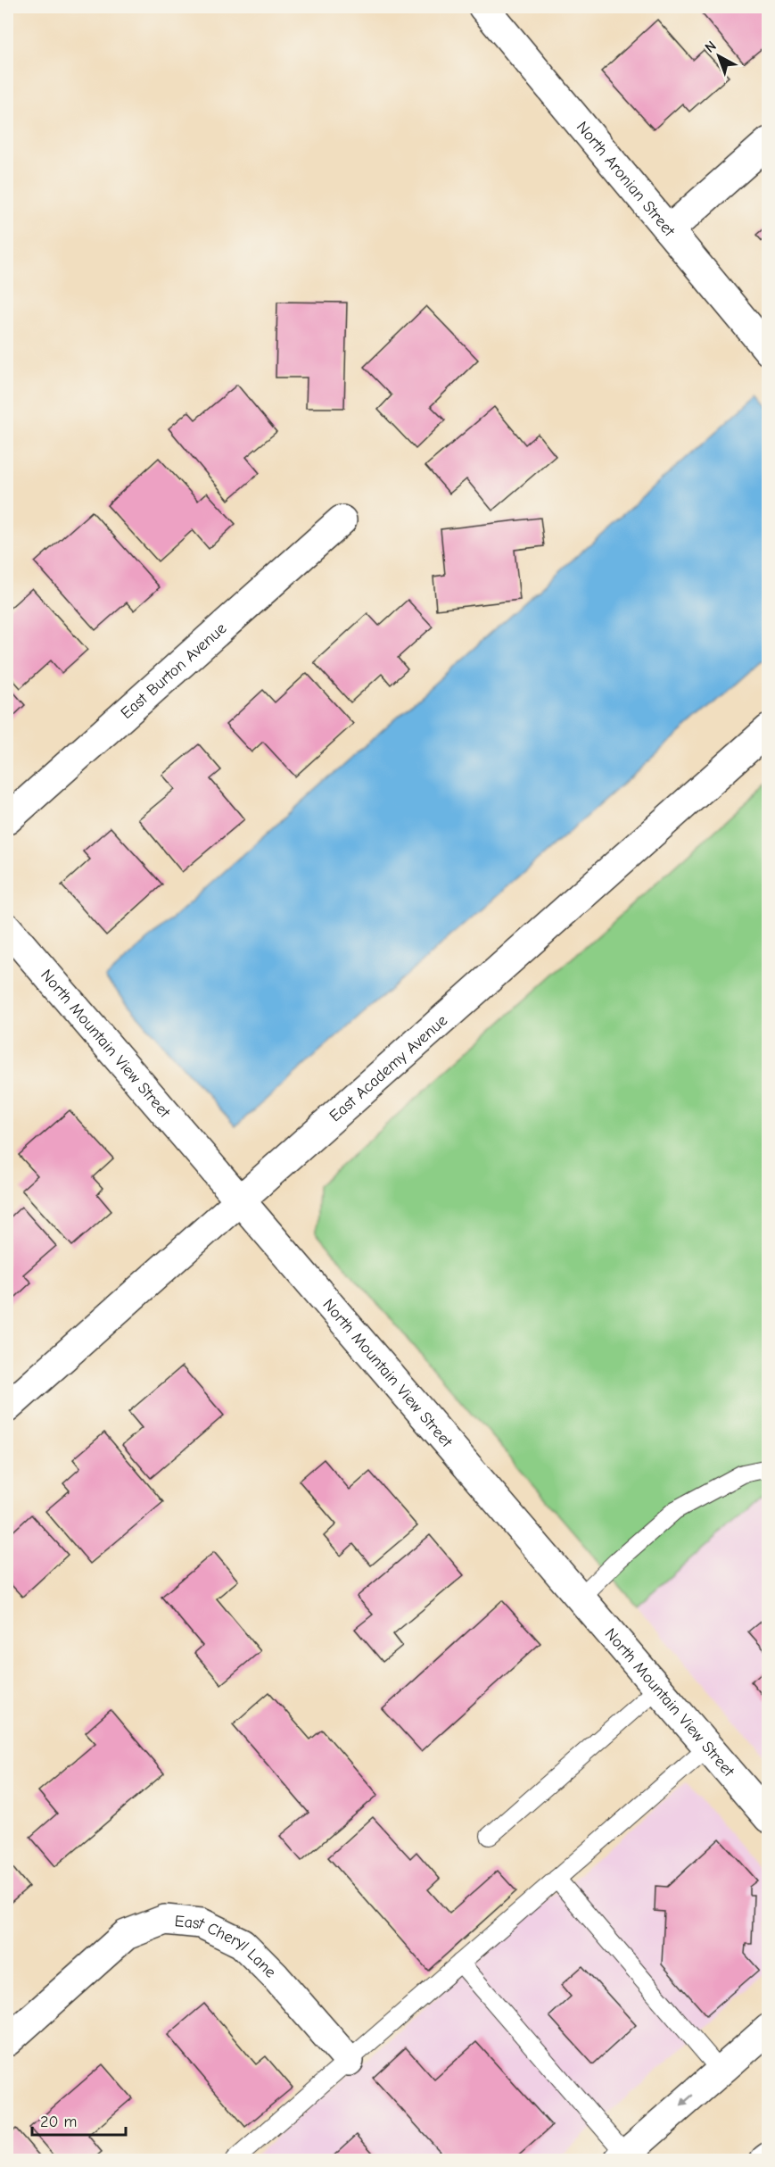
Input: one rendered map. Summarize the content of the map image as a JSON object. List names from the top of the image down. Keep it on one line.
{"streets":{"street":["North Aronian Street","East Burton Avenue","North Mountain View Street","East Academy Avenue","East Cheryl Lane"]},"crossings":[["North Mountain View Street","East Academy Avenue"]],"scale_bar":"20 m","north":"top left"}
